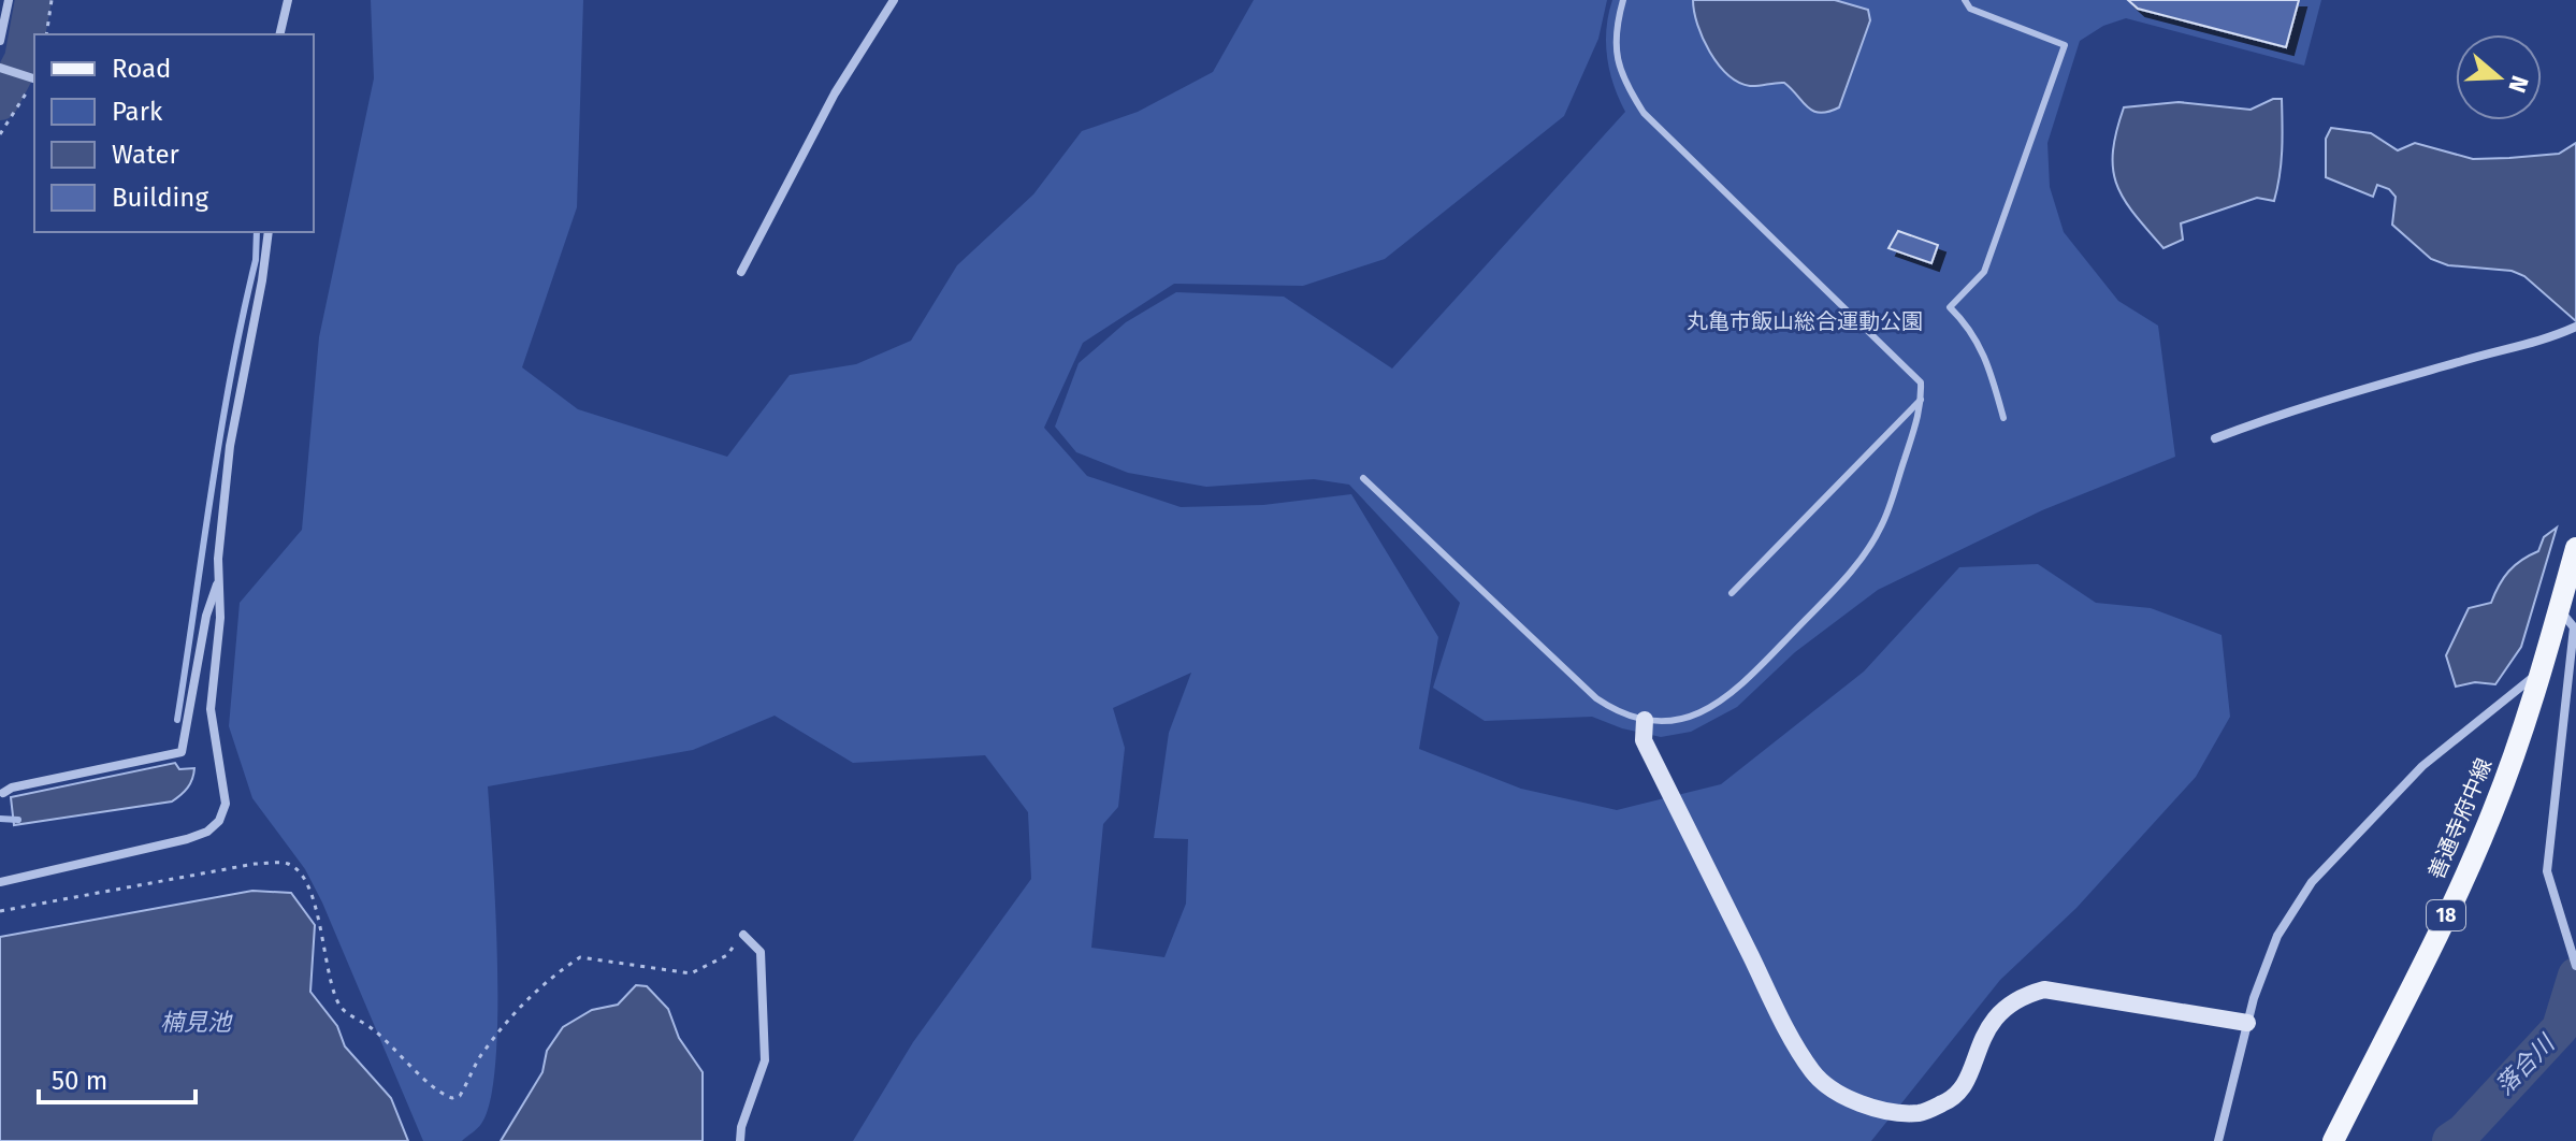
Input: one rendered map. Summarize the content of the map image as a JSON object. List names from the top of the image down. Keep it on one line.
{"streets":{"main road":["善通寺府中線","18"]},"water":["楠見池","落合川"],"parks":["丸亀市飯山総合運動公園"],"legend":["Road","Park","Water","Building"],"scale_bar":"50 m","north":"right"}
